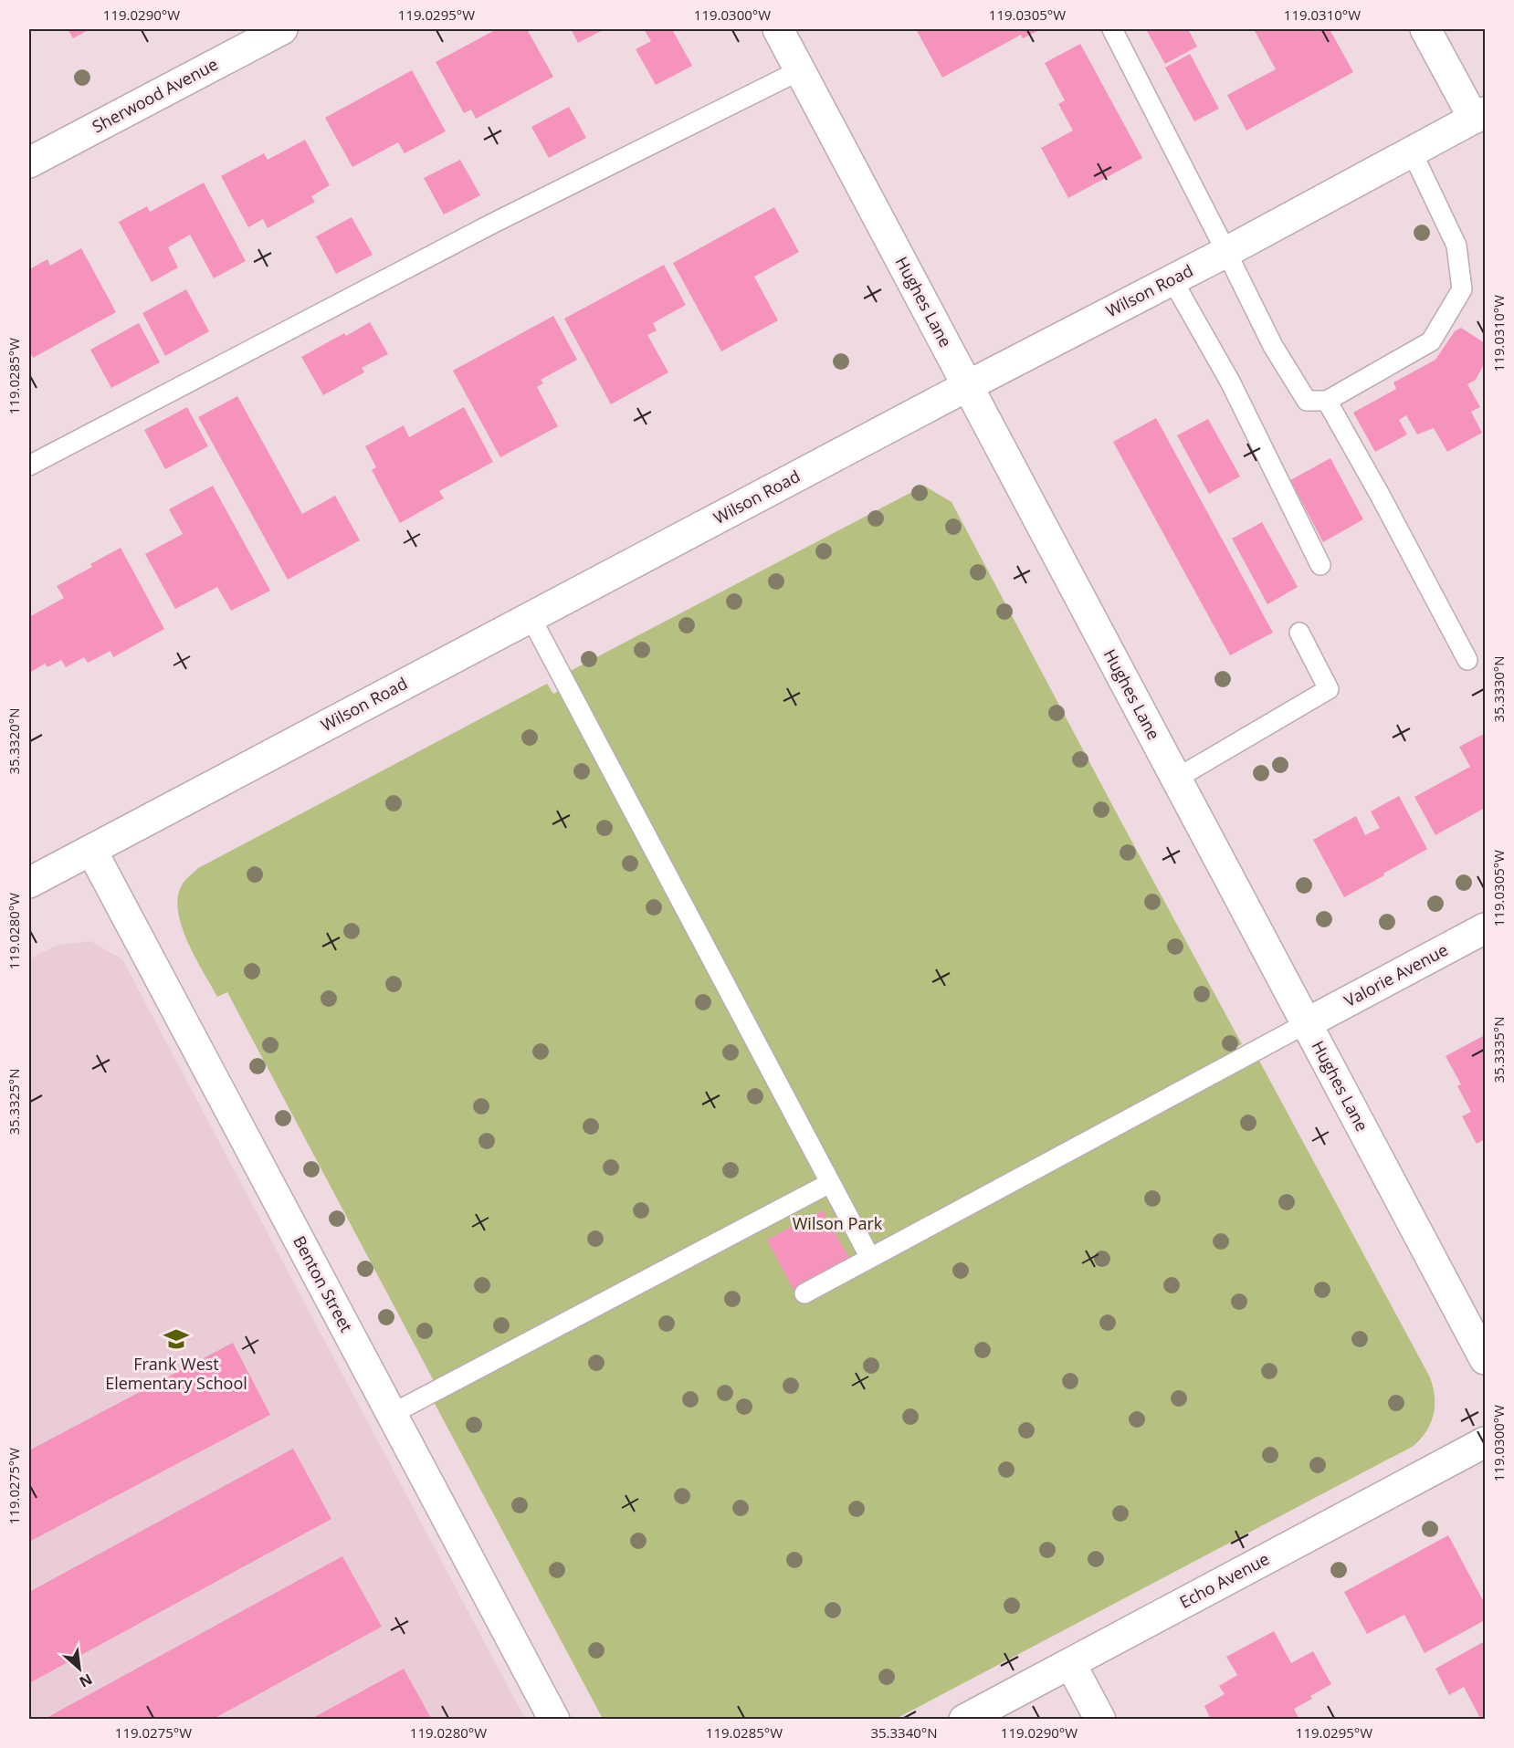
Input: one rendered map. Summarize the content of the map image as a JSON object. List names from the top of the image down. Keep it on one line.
{"streets":{"street":["Sherwood Avenue","Wilson Road","Hughes Lane","Valorie Avenue","Benton Street","Echo Avenue"]},"crossings":[["Wilson Road","Hughes Lane"],["Wilson Road","Benton Street"],["Hughes Lane","Valorie Avenue"]],"parks":["Wilson Park"],"places":{"school or university":["Frank West Elementary School"]},"north":"bottom right","coordinates":["119.0290°W","119.0295°W","119.0300°W","119.0305°W","119.0310°W","119.0285°W","35.3330°N","35.3320°N","119.0280°W","35.3335°N","35.3325°N","119.0275°W","35.3340°N"]}
